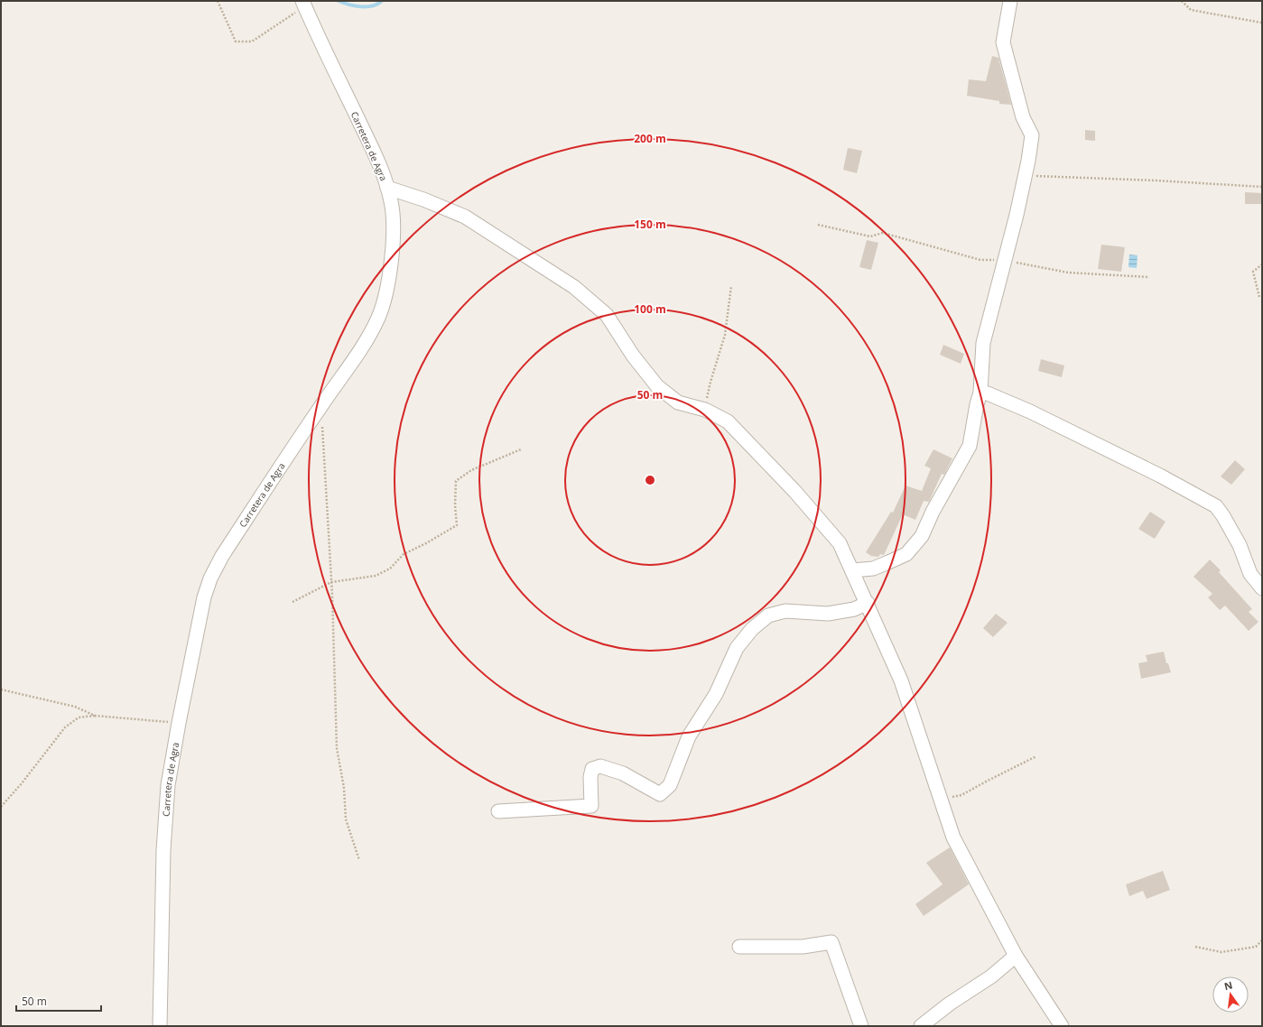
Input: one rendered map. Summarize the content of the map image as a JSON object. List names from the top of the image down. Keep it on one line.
{"streets":{"street":["Carretera de Agra"]},"scale_bar":"50 m","north":"top","rings":["200 m","150 m","100 m","50 m"]}
